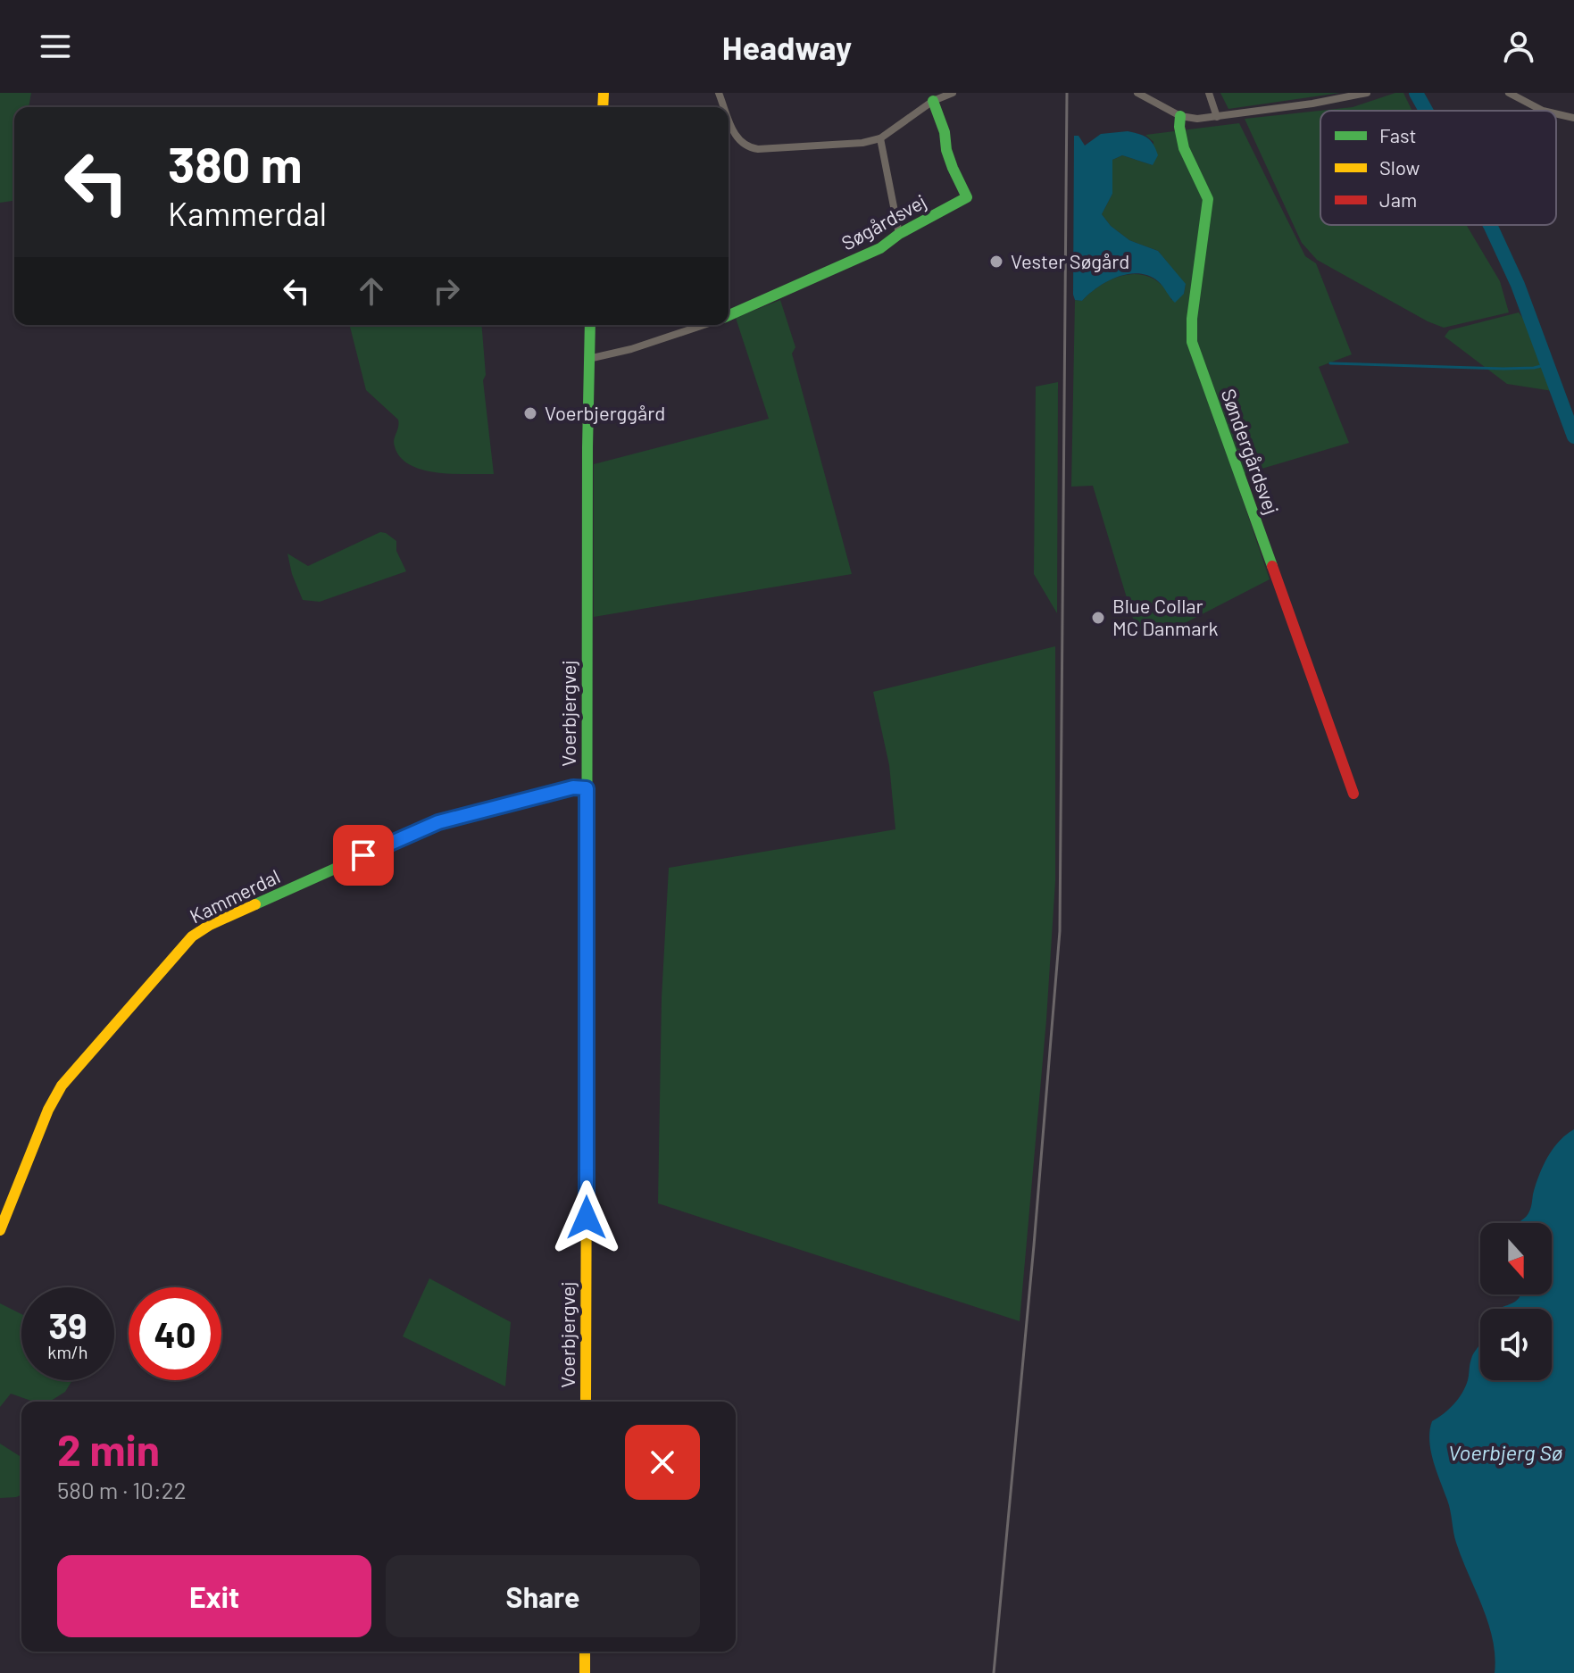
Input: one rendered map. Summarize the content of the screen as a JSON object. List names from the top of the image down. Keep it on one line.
{"streets":{"street":["Søgårdsvej","Søndergårdsvej","Voerbjergvej","Kammerdal"]},"crossings":[["Søgårdsvej","Voerbjergvej"],["Voerbjergvej","Kammerdal"]],"water":["Voerbjerg Sø"],"places":["Vester Søgård","Voerbjerggård","Blue Collar MC Danmark"],"legend":["Fast","Slow","Jam"],"north":"bottom","page":{"header":"Headway","turn":["380 m","Kammerdal"],"speed":"39 km/h","limit":"40","heading":["2 min","580 m · 10:22"],"buttons":["Exit","Share"]}}
